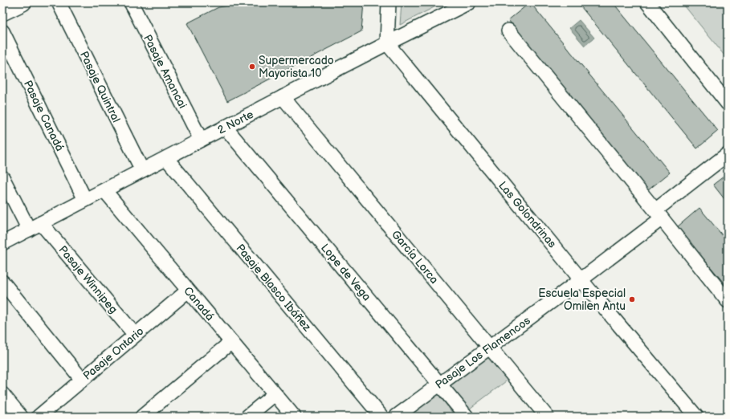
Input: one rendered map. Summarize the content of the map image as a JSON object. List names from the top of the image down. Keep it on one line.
{"streets":{"street":["Pasaje Amancai","Pasaje Quintral","Pasaje Canadá","2 Norte","Las Golondrinas","García Lorca","Lope de Vega","Pasaje Winnipeg","Pasaje Blasco Ibáñez","Canadá","Pasaje Los Flamencos","Pasaje Ontario"]},"crossings":[["Pasaje Amancai","2 Norte"],["Pasaje Quintral","2 Norte"],["Pasaje Canadá","2 Norte"],["2 Norte","Las Golondrinas"],["2 Norte","García Lorca"],["2 Norte","Lope de Vega"],["2 Norte","Pasaje Winnipeg"],["2 Norte","Pasaje Blasco Ibáñez"],["2 Norte","Canadá"],["Las Golondrinas","Pasaje Los Flamencos"],["García Lorca","Pasaje Los Flamencos"],["Lope de Vega","Pasaje Los Flamencos"],["Pasaje Winnipeg","Pasaje Ontario"],["Canadá","Pasaje Ontario"]],"places":["Supermercado Mayorista 10","Escuela Especial Omilen Antu"]}
